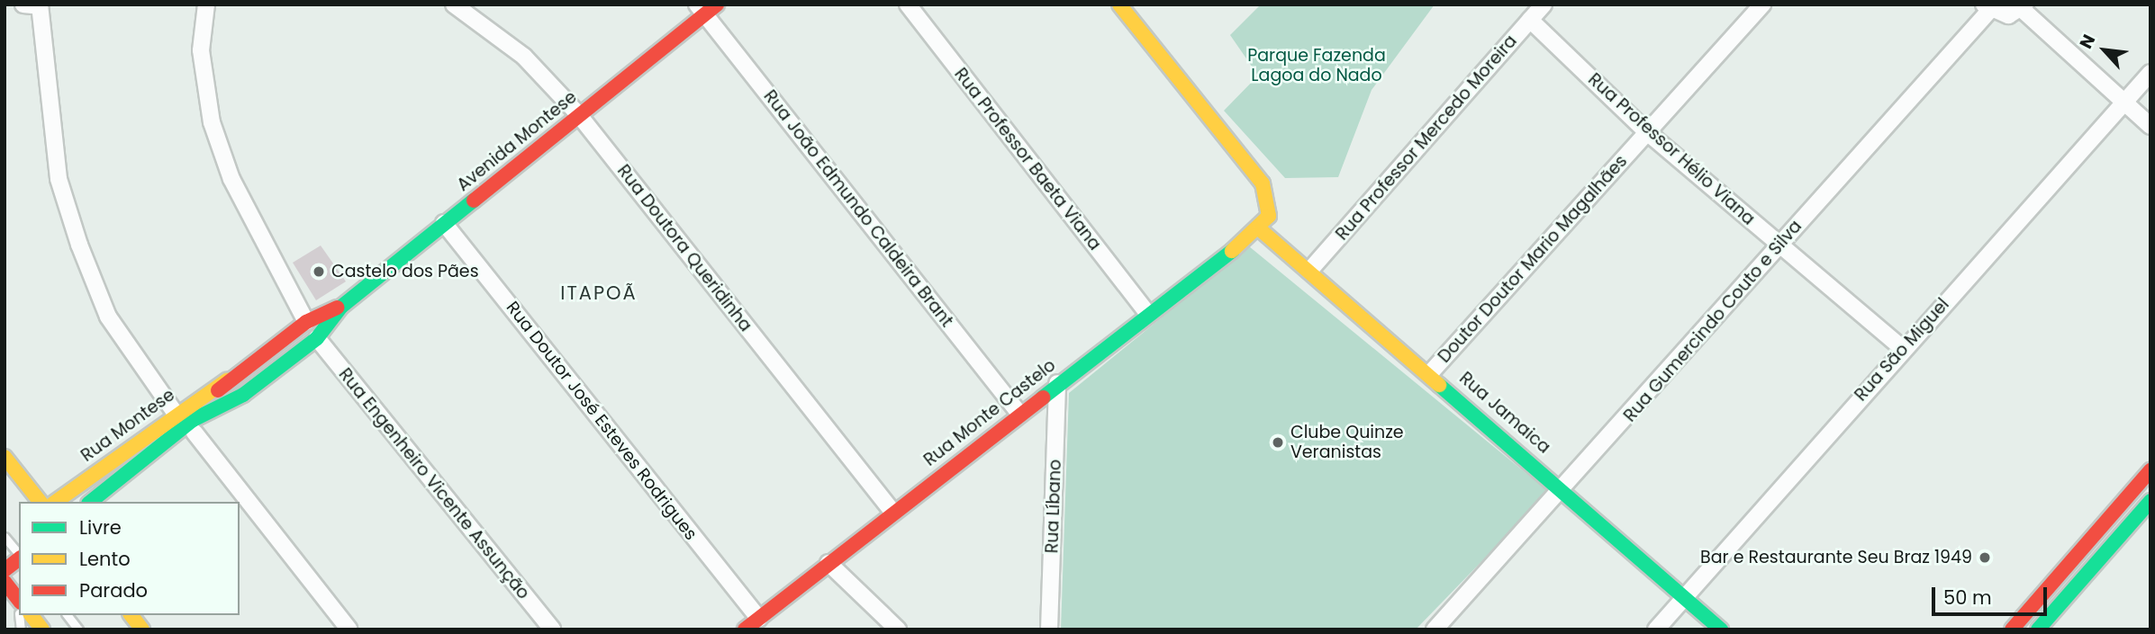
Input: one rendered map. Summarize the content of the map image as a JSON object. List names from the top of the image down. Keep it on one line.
{"streets":{"main road":["Avenida Montese","Rua Monte Castelo","Rua Jamaica","Rua Montese"],"street":["Rua Professor Mercedo Moreira","Rua Professor Hélio Viana","Rua Professor Baeta Viana","Rua João Edmundo Caldeira Brant","Rua Doutora Queridinha","Doutor Doutor Mario Magalhães","Rua Gumercindo Couto e Silva","Rua São Miguel","Rua Doutor José Esteves Rodrigues","Rua Engenheiro Vicente Assunção","Rua Líbano"]},"crossings":[["Rua Professor Mercedo Moreira","Rua Professor Hélio Viana"],["Rua Professor Mercedo Moreira","Rua Jamaica"],["Avenida Montese","Rua João Edmundo Caldeira Brant"],["Avenida Montese","Rua Doutora Queridinha"],["Avenida Montese","Rua Doutor José Esteves Rodrigues"],["Avenida Montese","Rua Montese"],["Avenida Montese","Rua Engenheiro Vicente Assunção"],["Rua Professor Hélio Viana","Doutor Doutor Mario Magalhães"],["Rua Professor Hélio Viana","Rua Gumercindo Couto e Silva"],["Rua Professor Hélio Viana","Rua São Miguel"],["Rua Professor Baeta Viana","Rua Monte Castelo"],["Rua João Edmundo Caldeira Brant","Rua Monte Castelo"],["Rua Doutora Queridinha","Rua Monte Castelo"],["Doutor Doutor Mario Magalhães","Rua Jamaica"],["Rua Gumercindo Couto e Silva","Rua Jamaica"],["Rua São Miguel","Rua Jamaica"],["Rua Monte Castelo","Rua Jamaica"],["Rua Monte Castelo","Rua Doutor José Esteves Rodrigues"],["Rua Monte Castelo","Rua Líbano"]],"districts":["ITAPOÃ"],"parks":["Parque Fazenda Lagoa do Nado"],"places":["Castelo dos Pães","Clube Quinze Veranistas","Bar e Restaurante Seu Braz 1949"],"legend":["Livre","Lento","Parado"],"scale_bar":"50 m","north":"top left"}
